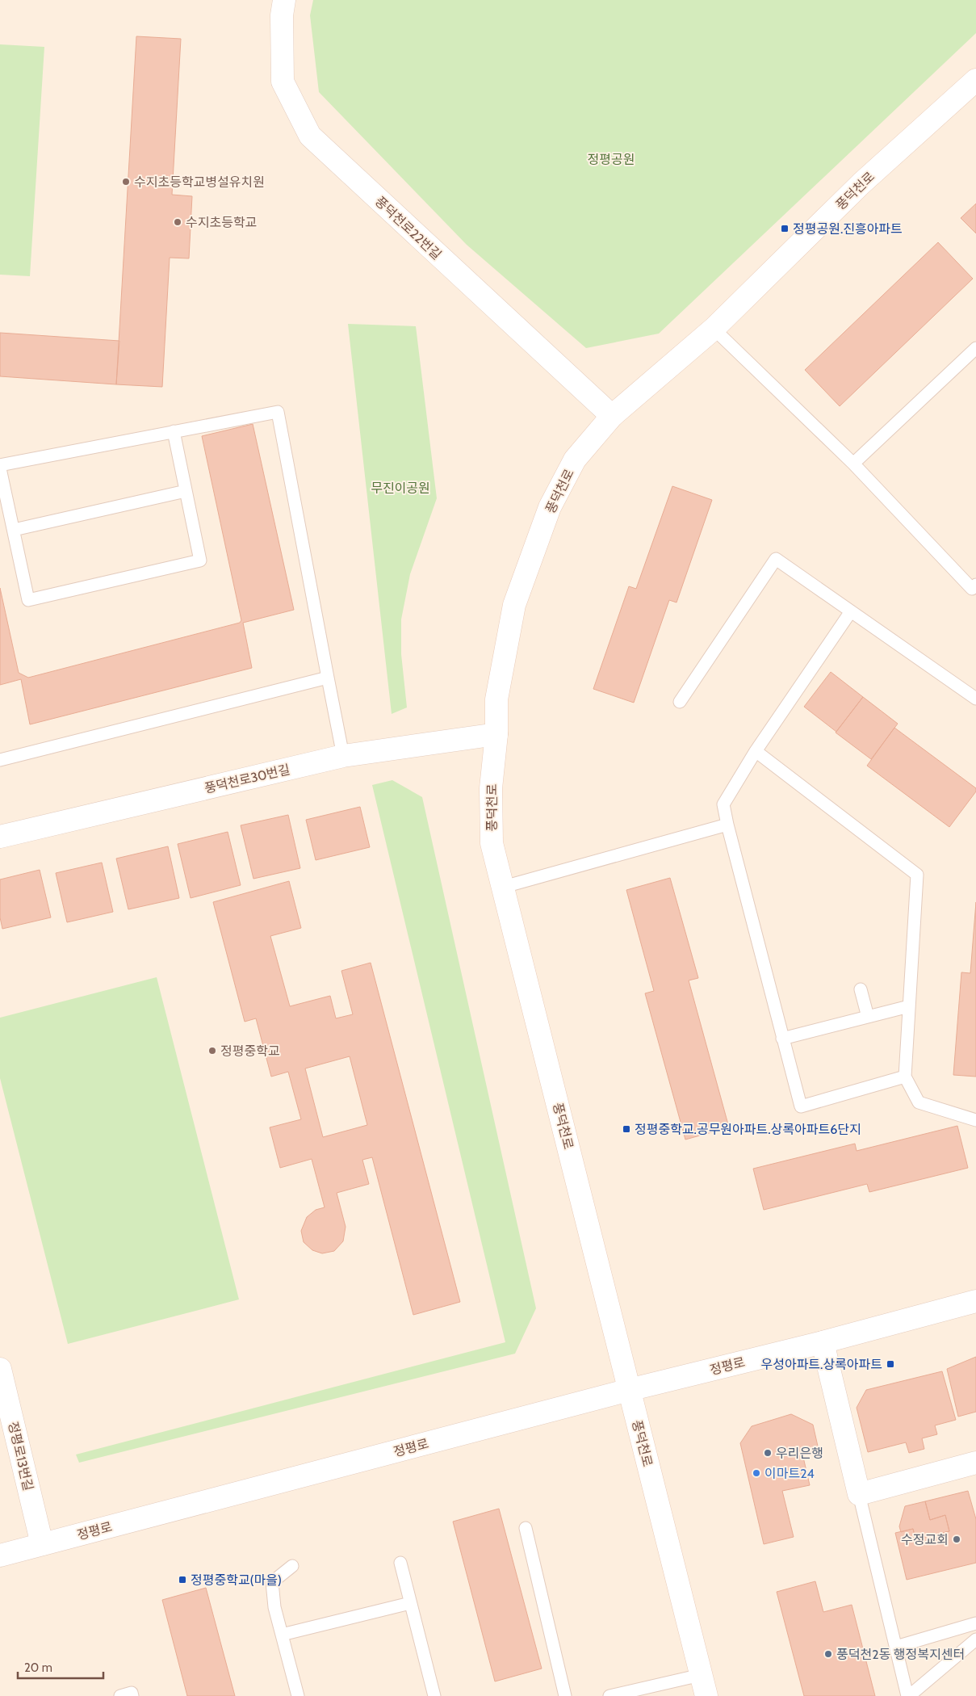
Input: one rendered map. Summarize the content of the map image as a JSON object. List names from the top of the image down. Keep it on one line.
{"streets":{"street":["풍덕천로","풍덕천로22번길","풍덕천로30번길","정평로","정평로13번길"]},"crossings":[["풍덕천로","풍덕천로22번길"],["풍덕천로","풍덕천로30번길"],["풍덕천로","정평로"],["정평로","정평로13번길"]],"parks":["정평공원","무진이공원"],"places":{"other":["수지초등학교병설유치원","수지초등학교","정평중학교","우리은행","이마트24","수정교회","풍덕천2동 행정복지센터"],"transit":["정평공원.진흥아파트","정평중학교.공무원아파트.상록아파트6단지","우성아파트.상록아파트","정평중학교(마을)"]},"scale_bar":"20 m"}
